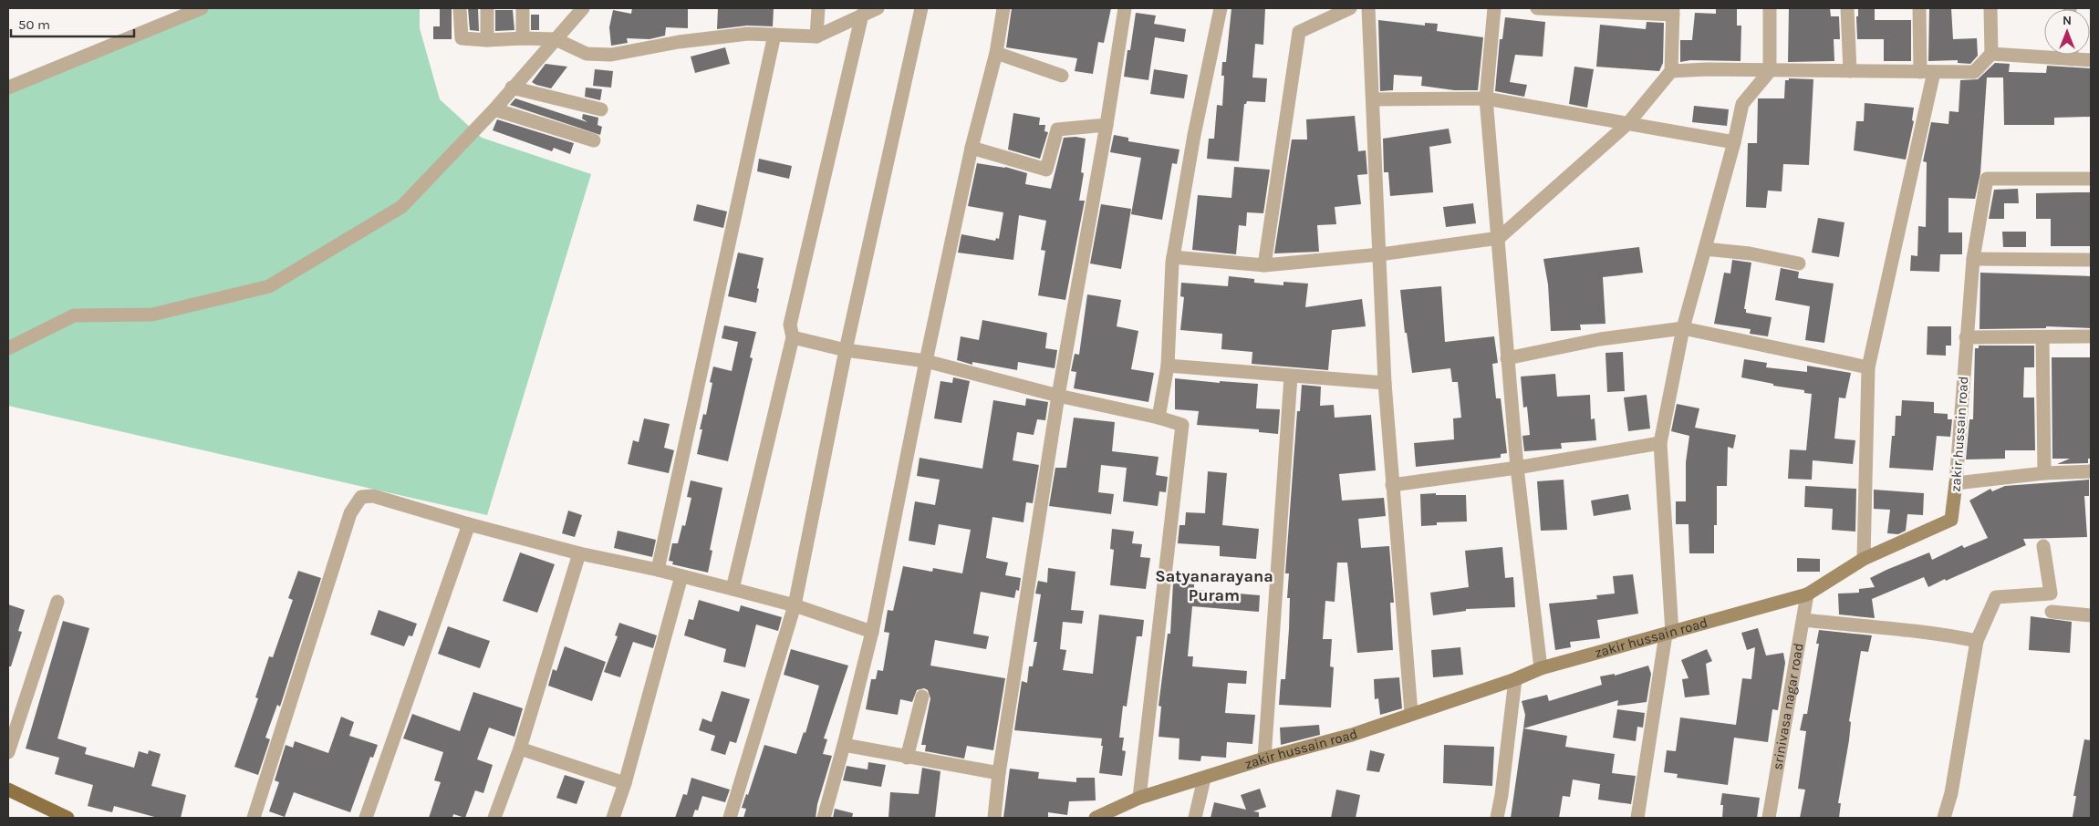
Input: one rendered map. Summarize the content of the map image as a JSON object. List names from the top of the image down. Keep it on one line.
{"streets":{"street":["zakir hussain road","srinivasa nagar road"]},"crossings":[["zakir hussain road","srinivasa nagar road"]],"districts":["Satyanarayana Puram"],"scale_bar":"50 m","north":"top"}
